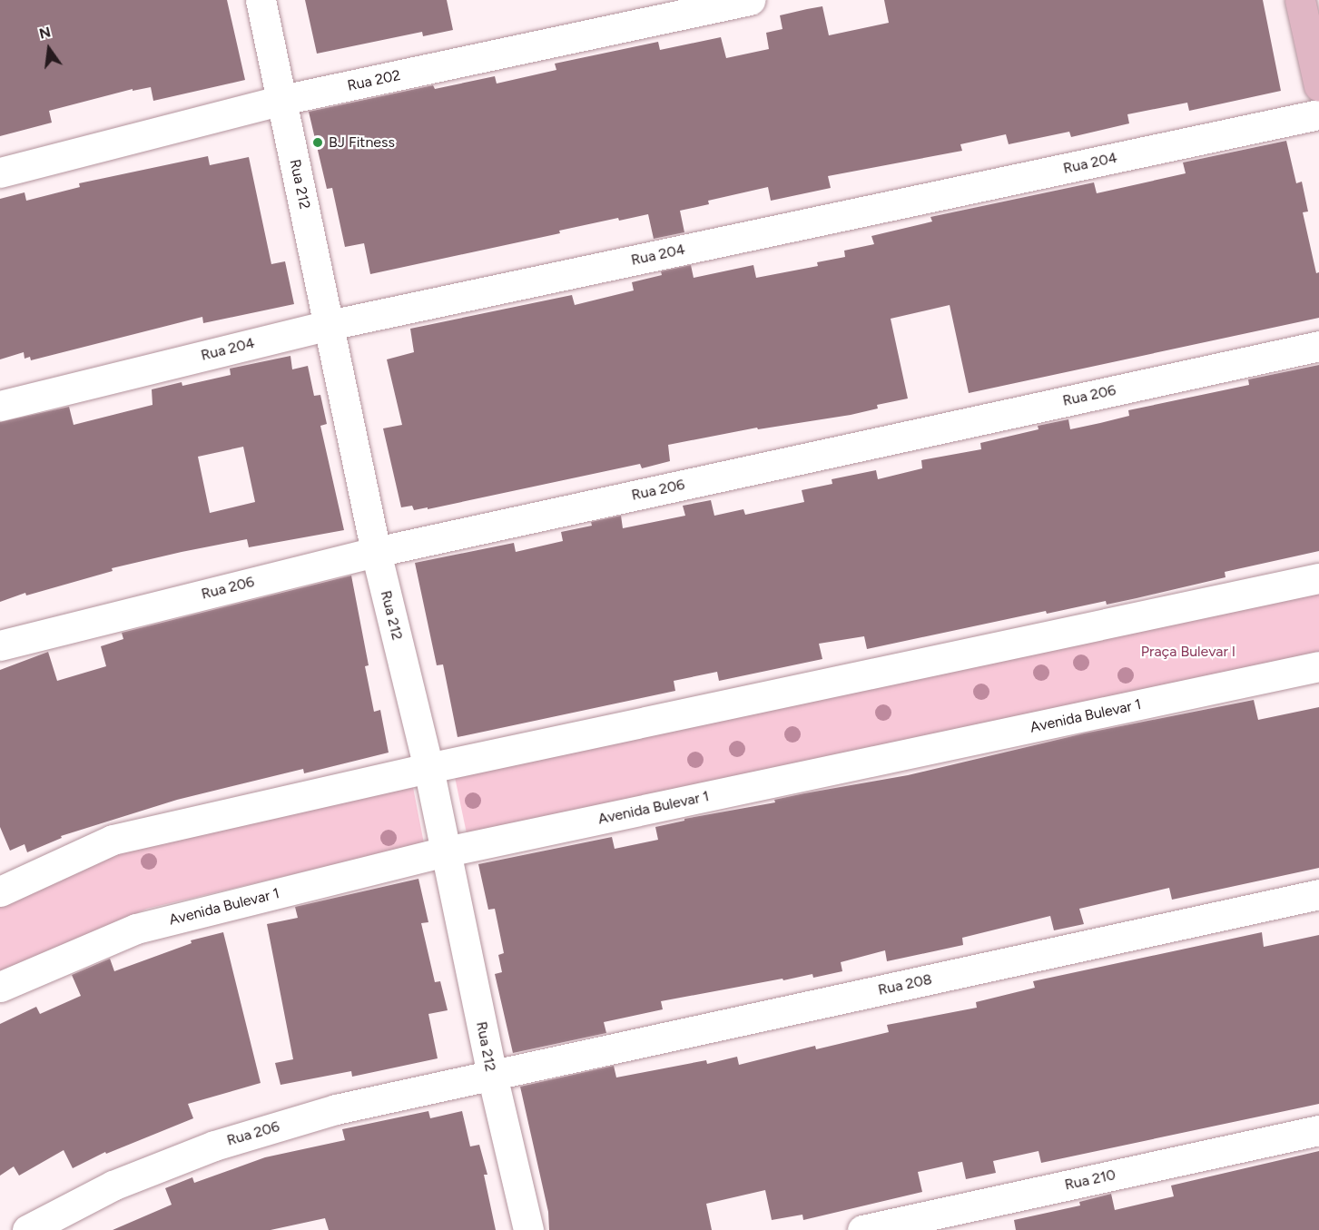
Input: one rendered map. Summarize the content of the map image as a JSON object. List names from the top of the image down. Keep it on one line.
{"streets":{"street":["Rua 202","Rua 204","Rua 212","Rua 206","Avenida Bulevar 1","Rua 208","Rua 210"]},"crossings":[["Rua 202","Rua 212"],["Rua 204","Rua 212"],["Rua 212","Rua 206"],["Rua 212","Avenida Bulevar 1"],["Rua 212","Rua 208"],["Rua 206","Rua 208"]],"parks":["Praça Bulevar I"],"places":["BJ Fitness"],"north":"top"}
